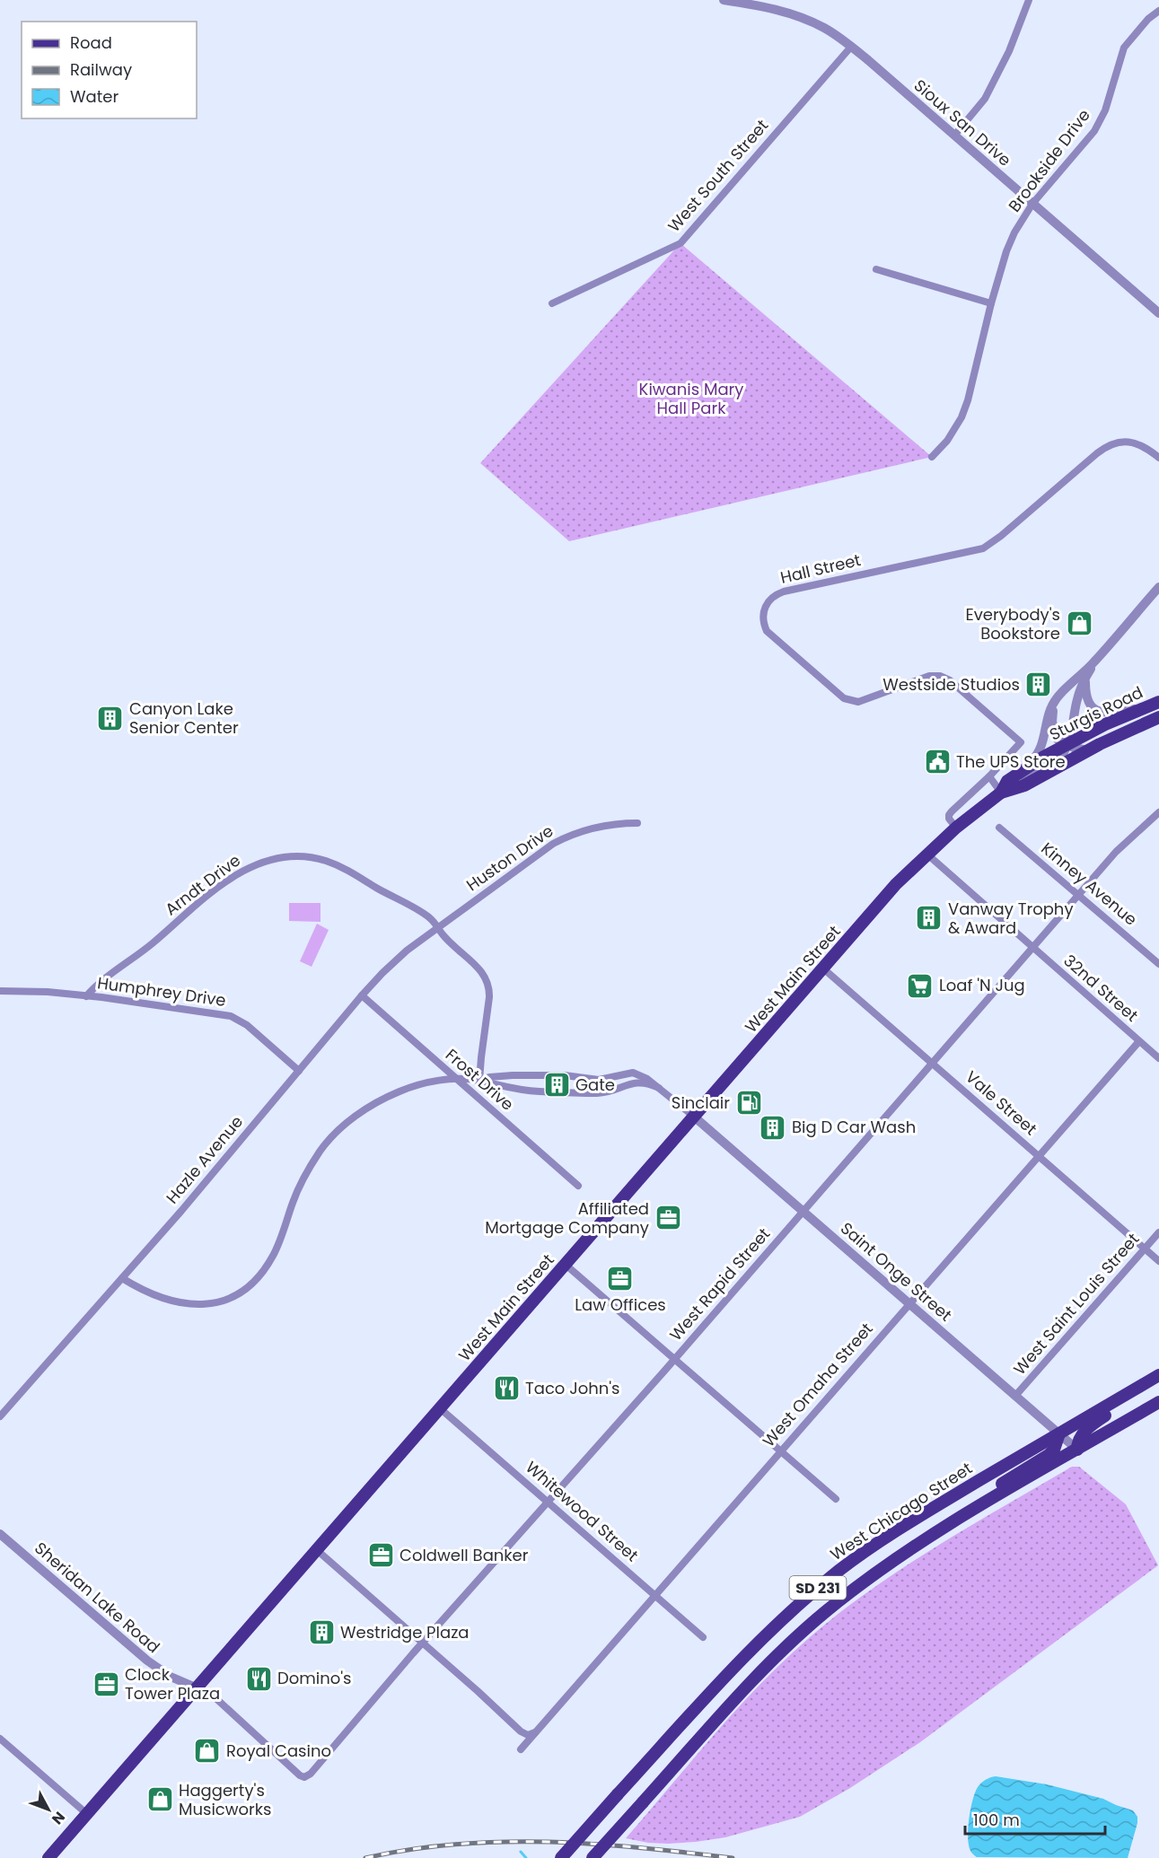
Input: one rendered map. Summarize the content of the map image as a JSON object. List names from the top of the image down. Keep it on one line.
{"streets":{"main road":["Sturgis Road","West Main Street","West Chicago Street","SD 231"],"street":["Sioux San Drive","Brookside Drive","West South Street","Hall Street","Huston Drive","Kinney Avenue","Arndt Drive","32nd Street","Humphrey Drive","Frost Drive","Vale Street","Hazle Avenue","Saint Onge Street","West Rapid Street","West Saint Louis Street","West Omaha Street","Whitewood Street","Sheridan Lake Road"]},"crossings":[["Sioux San Drive","Brookside Drive"],["Sioux San Drive","West South Street"],["Hall Street","West Main Street"],["Sturgis Road","West Main Street"],["Huston Drive","Arndt Drive"],["Huston Drive","Hazle Avenue"],["Kinney Avenue","West Rapid Street"],["Arndt Drive","Humphrey Drive"],["Arndt Drive","Hazle Avenue"],["West Main Street","32nd Street"],["West Main Street","Vale Street"],["West Main Street","Saint Onge Street"],["West Main Street","Whitewood Street"],["West Main Street","Sheridan Lake Road"],["32nd Street","West Rapid Street"],["32nd Street","West Omaha Street"],["Humphrey Drive","Hazle Avenue"],["Frost Drive","Hazle Avenue"],["Vale Street","West Rapid Street"],["Vale Street","West Saint Louis Street"],["Vale Street","West Omaha Street"],["Saint Onge Street","West Rapid Street"],["Saint Onge Street","West Saint Louis Street"],["Saint Onge Street","West Omaha Street"],["Saint Onge Street","West Chicago Street"],["Saint Onge Street","SD 231"],["West Rapid Street","Whitewood Street"],["West Rapid Street","Sheridan Lake Road"],["West Omaha Street","Whitewood Street"]],"parks":["Kiwanis Mary Hall Park"],"places":{"shop":["Everybody's Bookstore","Royal Casino","Haggerty's Musicworks"],"building":["Westside Studios","Canyon Lake Senior Center","Vanway Trophy & Award","Gate","Big D Car Wash","Westridge Plaza"],"public building":["The UPS Store"],"supermarket":["Loaf 'N Jug"],"fuel station":["Sinclair"],"office":["Affiliated Mortgage Company","Law Offices","Coldwell Banker","Clock Tower Plaza"],"restaurant":["Taco John's","Domino's"]},"legend":["Road","Railway","Water"],"scale_bar":"100 m","north":"bottom right"}
